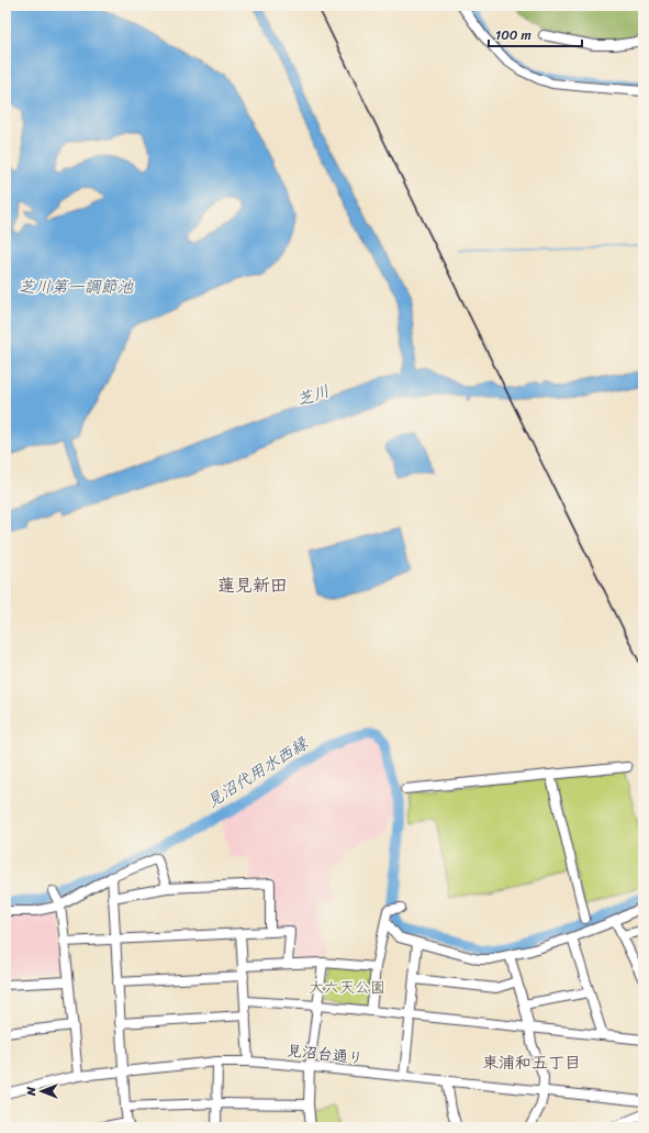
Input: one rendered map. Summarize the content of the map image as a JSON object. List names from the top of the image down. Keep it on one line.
{"streets":{"street":["見沼台通り"]},"districts":["蓮見新田","東浦和五丁目"],"water":["芝川第一調節池","芝川","見沼代用水西縁"],"parks":["大六天公園"],"scale_bar":"100 m","north":"left"}
